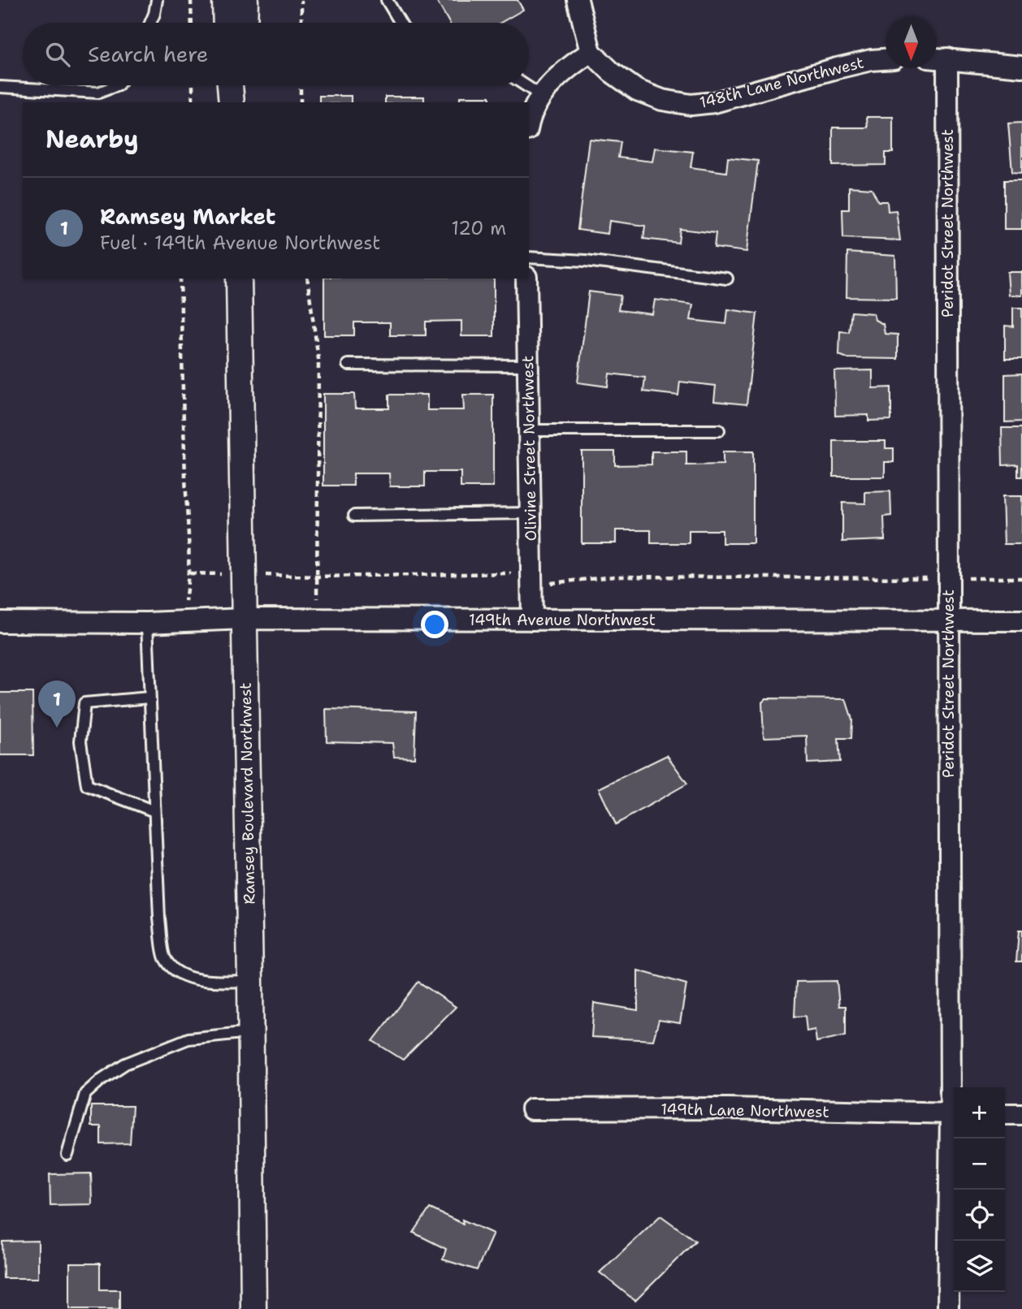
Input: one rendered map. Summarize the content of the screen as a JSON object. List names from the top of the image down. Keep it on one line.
{"streets":{"street":["148th Lane Northwest","Peridot Street Northwest","Olivine Street Northwest","149th Avenue Northwest","Ramsey Boulevard Northwest","149th Lane Northwest"]},"crossings":[["Peridot Street Northwest","149th Avenue Northwest"],["Olivine Street Northwest","149th Avenue Northwest"],["149th Avenue Northwest","Ramsey Boulevard Northwest"]],"north":"bottom","page":{"search":"Search here","heading":"Nearby","list":[{"mark":"1","name":"Ramsey Market","note":"Fuel · 149th Avenue Northwest","value":"120 m"}],"pins":"1","map_buttons":["+","−"]}}
